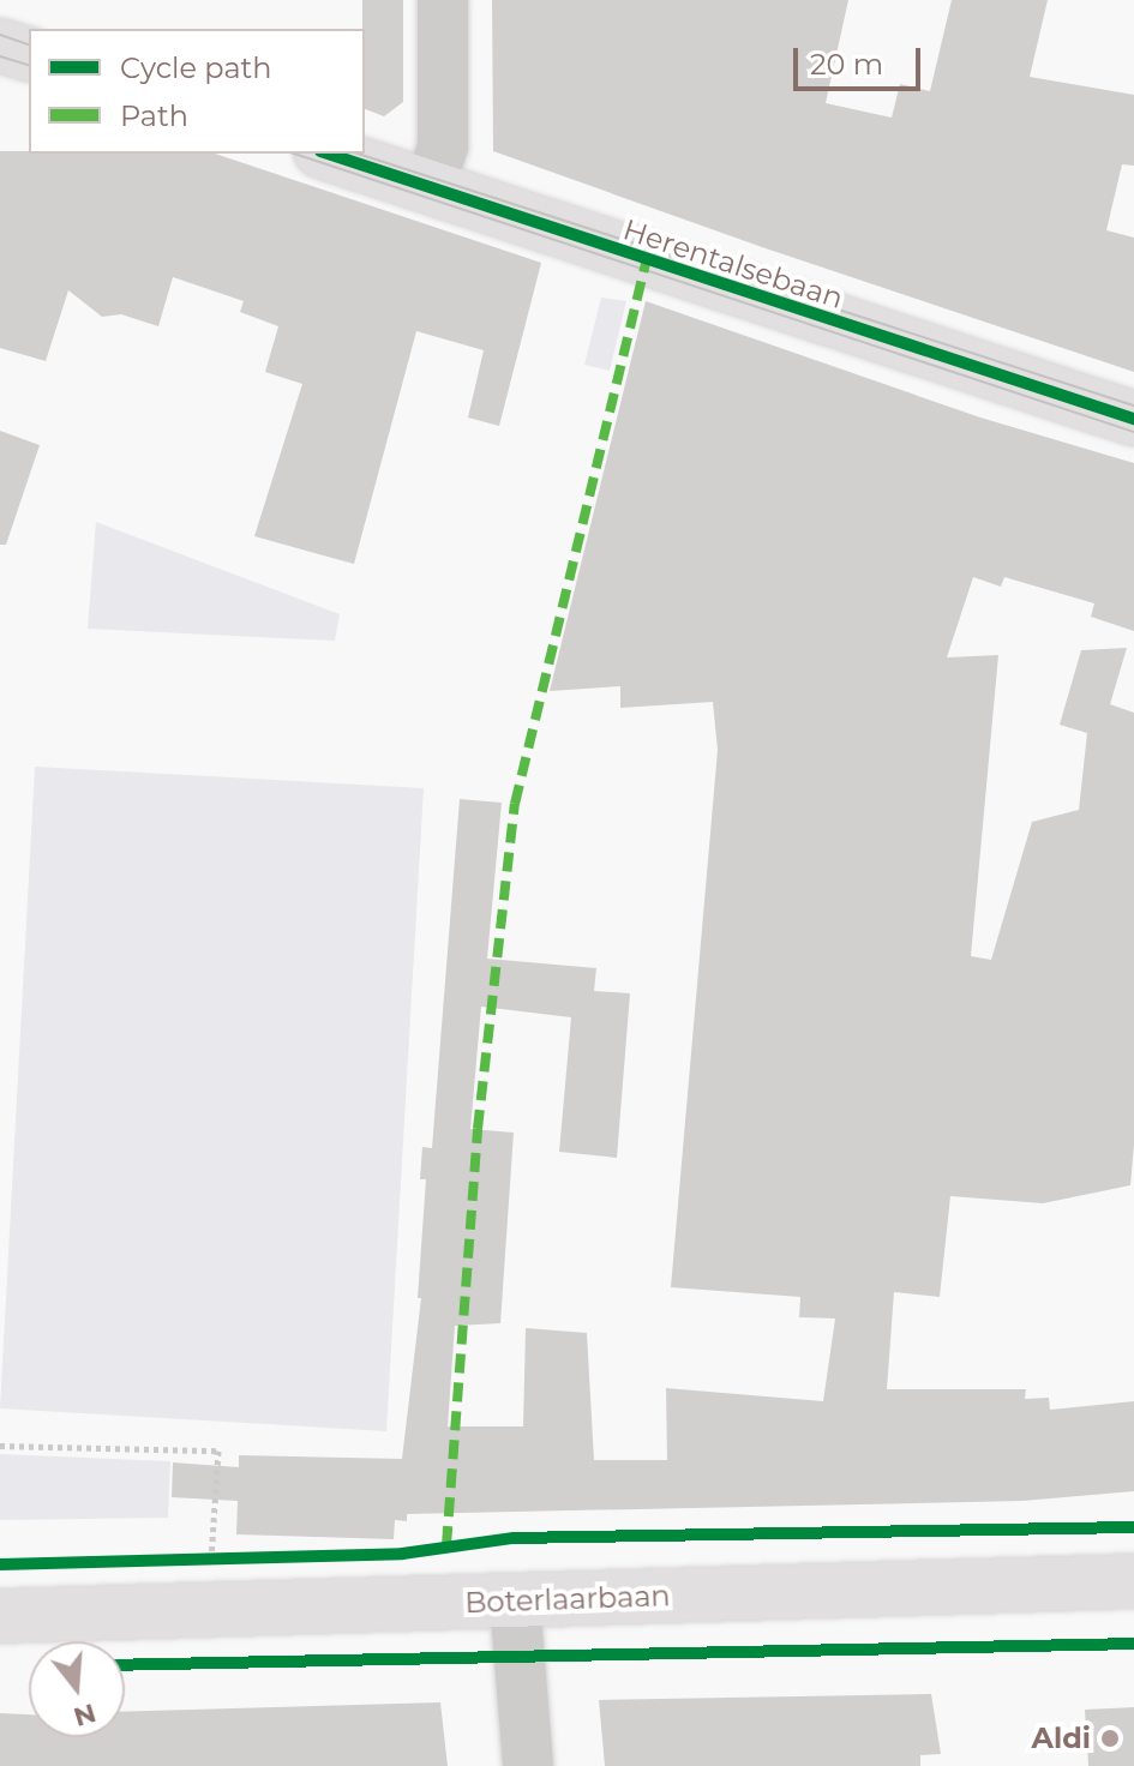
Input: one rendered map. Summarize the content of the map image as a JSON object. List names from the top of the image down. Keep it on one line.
{"streets":{"main road":["Herentalsebaan","Boterlaarbaan"]},"places":["Aldi"],"legend":["Cycle path","Path"],"scale_bar":"20 m","north":"bottom"}
